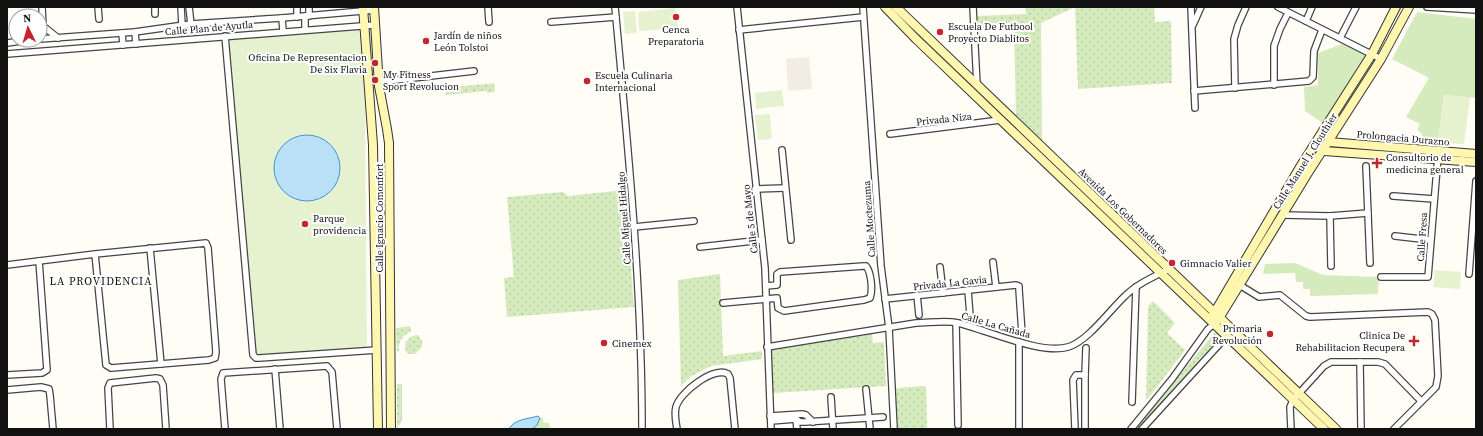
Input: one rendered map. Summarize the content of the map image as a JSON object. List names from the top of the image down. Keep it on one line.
{"streets":{"street":["Calle Plan de Ayutla","Privada Niza","Prolongacia Durazno","Calle Manuel J. Clouthier","Avenida Los Gobernadores","Calle Ignacio Comonfort","Calle Miguel Hidalgo","Calle 5 de Mayo","Calle Moctezuma","Calle Fresa","Privada La Gavia","Calle La Cañada"]},"crossings":[["Calle Plan de Ayutla","Calle Ignacio Comonfort"],["Privada Niza","Avenida Los Gobernadores"],["Prolongacia Durazno","Calle Manuel J. Clouthier"],["Prolongacia Durazno","Calle Fresa"],["Calle Manuel J. Clouthier","Avenida Los Gobernadores"],["Avenida Los Gobernadores","Calle La Cañada"],["Calle 5 de Mayo","Calle La Cañada"],["Calle Moctezuma","Privada La Gavia"],["Calle Moctezuma","Calle La Cañada"]],"districts":["LA PROVIDENCIA"],"places":{"other":["Cenca Preparatoria","Escuela De Futbool Proyecto Diablitos","Jardín de niños León Tolstoi","Oficina De Representacion De Six Flavia","My Fitness Sport Revolucion","Escuela Culinaria Internacional","Parque providencia","Gimnacio Valier","Primaria Revolución","Cinemex"],"health":["Consultorio de medicina general","Clinica De Rehabilitacion Recupera"]},"north":"top"}
